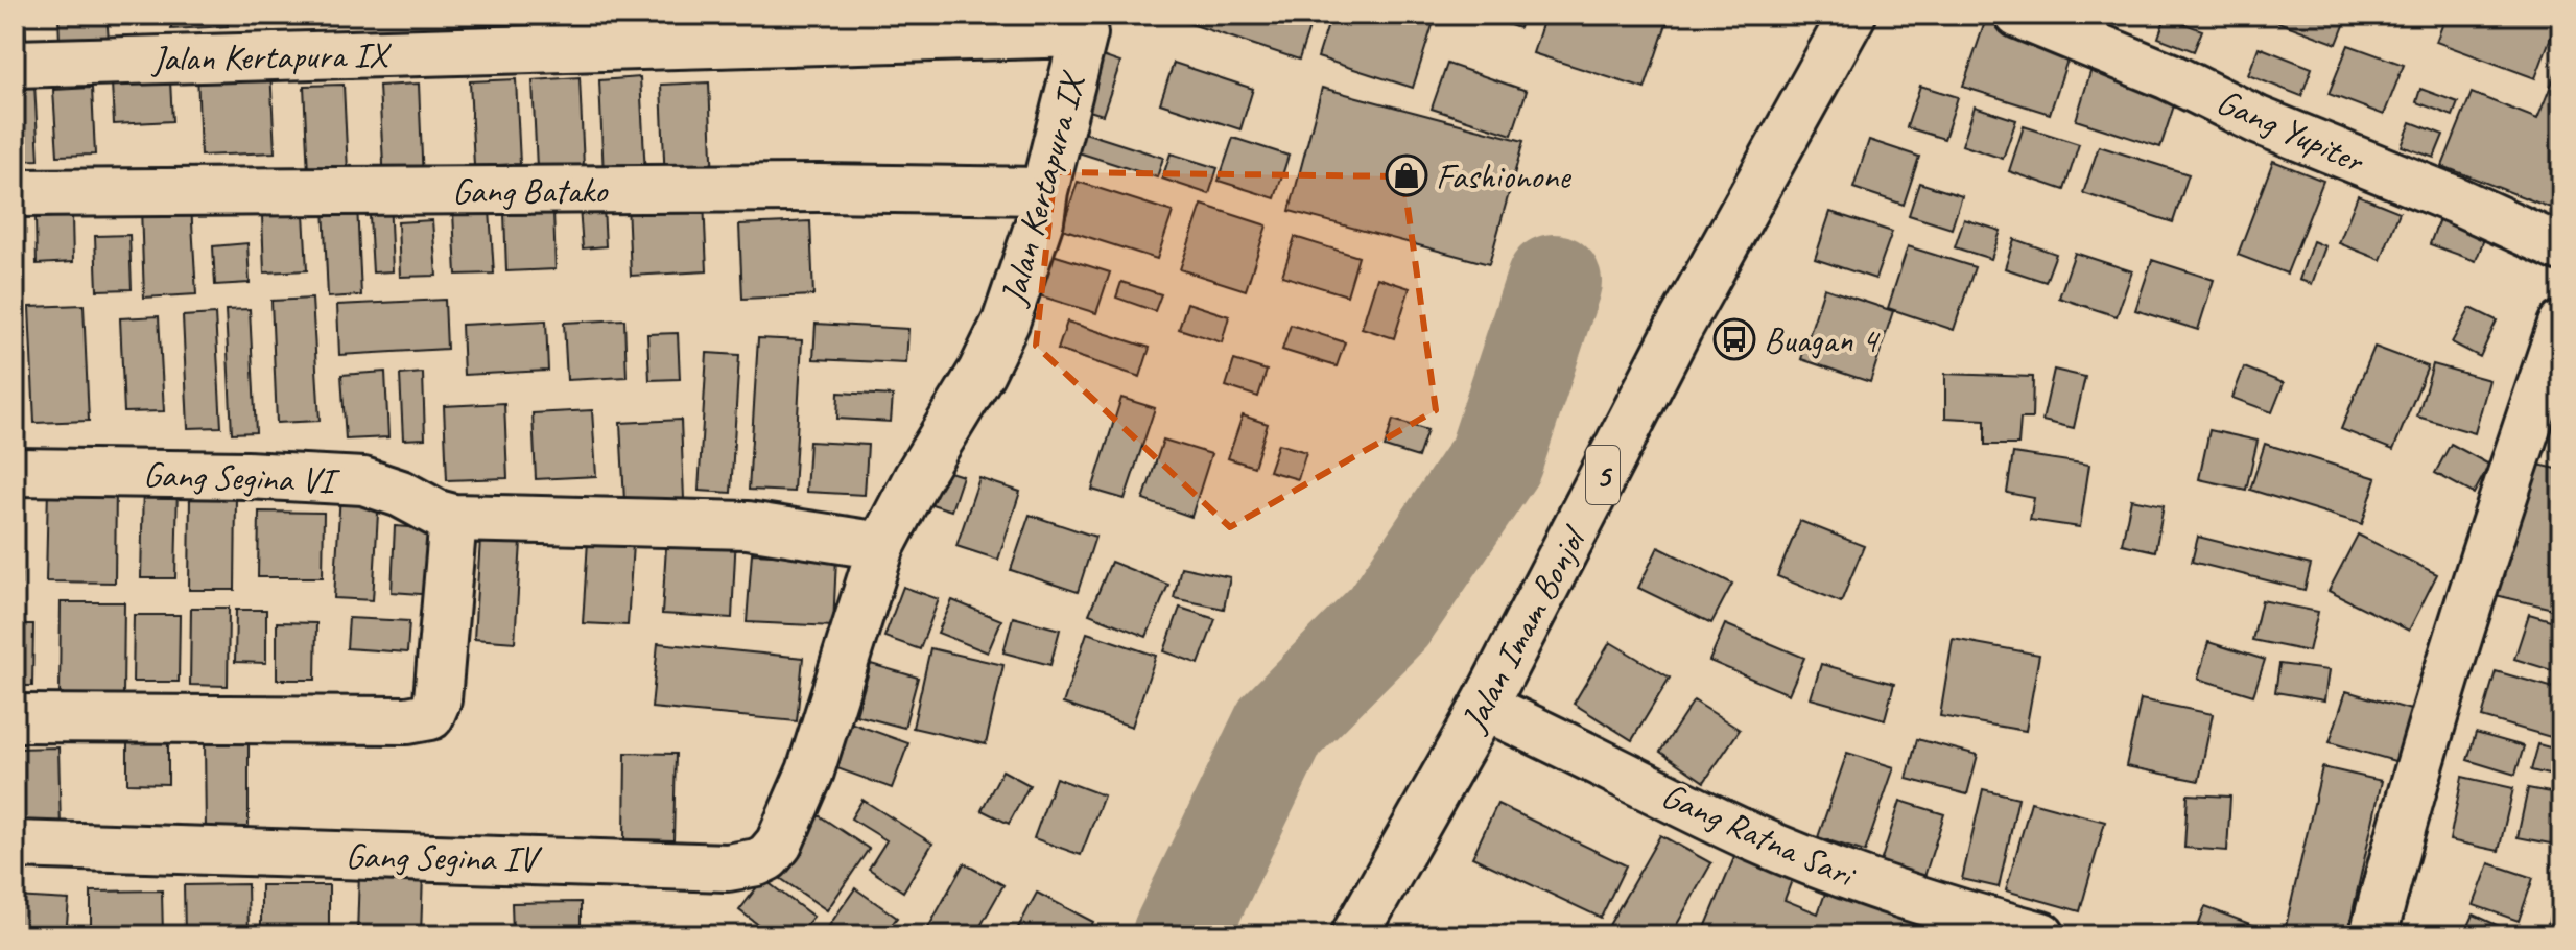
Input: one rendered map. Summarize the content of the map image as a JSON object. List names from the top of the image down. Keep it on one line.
{"streets":{"main road":["Jalan Kertapura IX","Gang Yupiter","Gang Batako","5","Gang Segina VI","Jalan Imam Bonjol","Gang Ratna Sari","Gang Segina IV"]},"crossings":[["Jalan Kertapura IX","Gang Batako"],["Jalan Kertapura IX","Gang Segina IV"],["Jalan Imam Bonjol","Gang Ratna Sari"]],"places":{"shop":["Fashionone"],"bus stop":["Buagan 4"]}}
